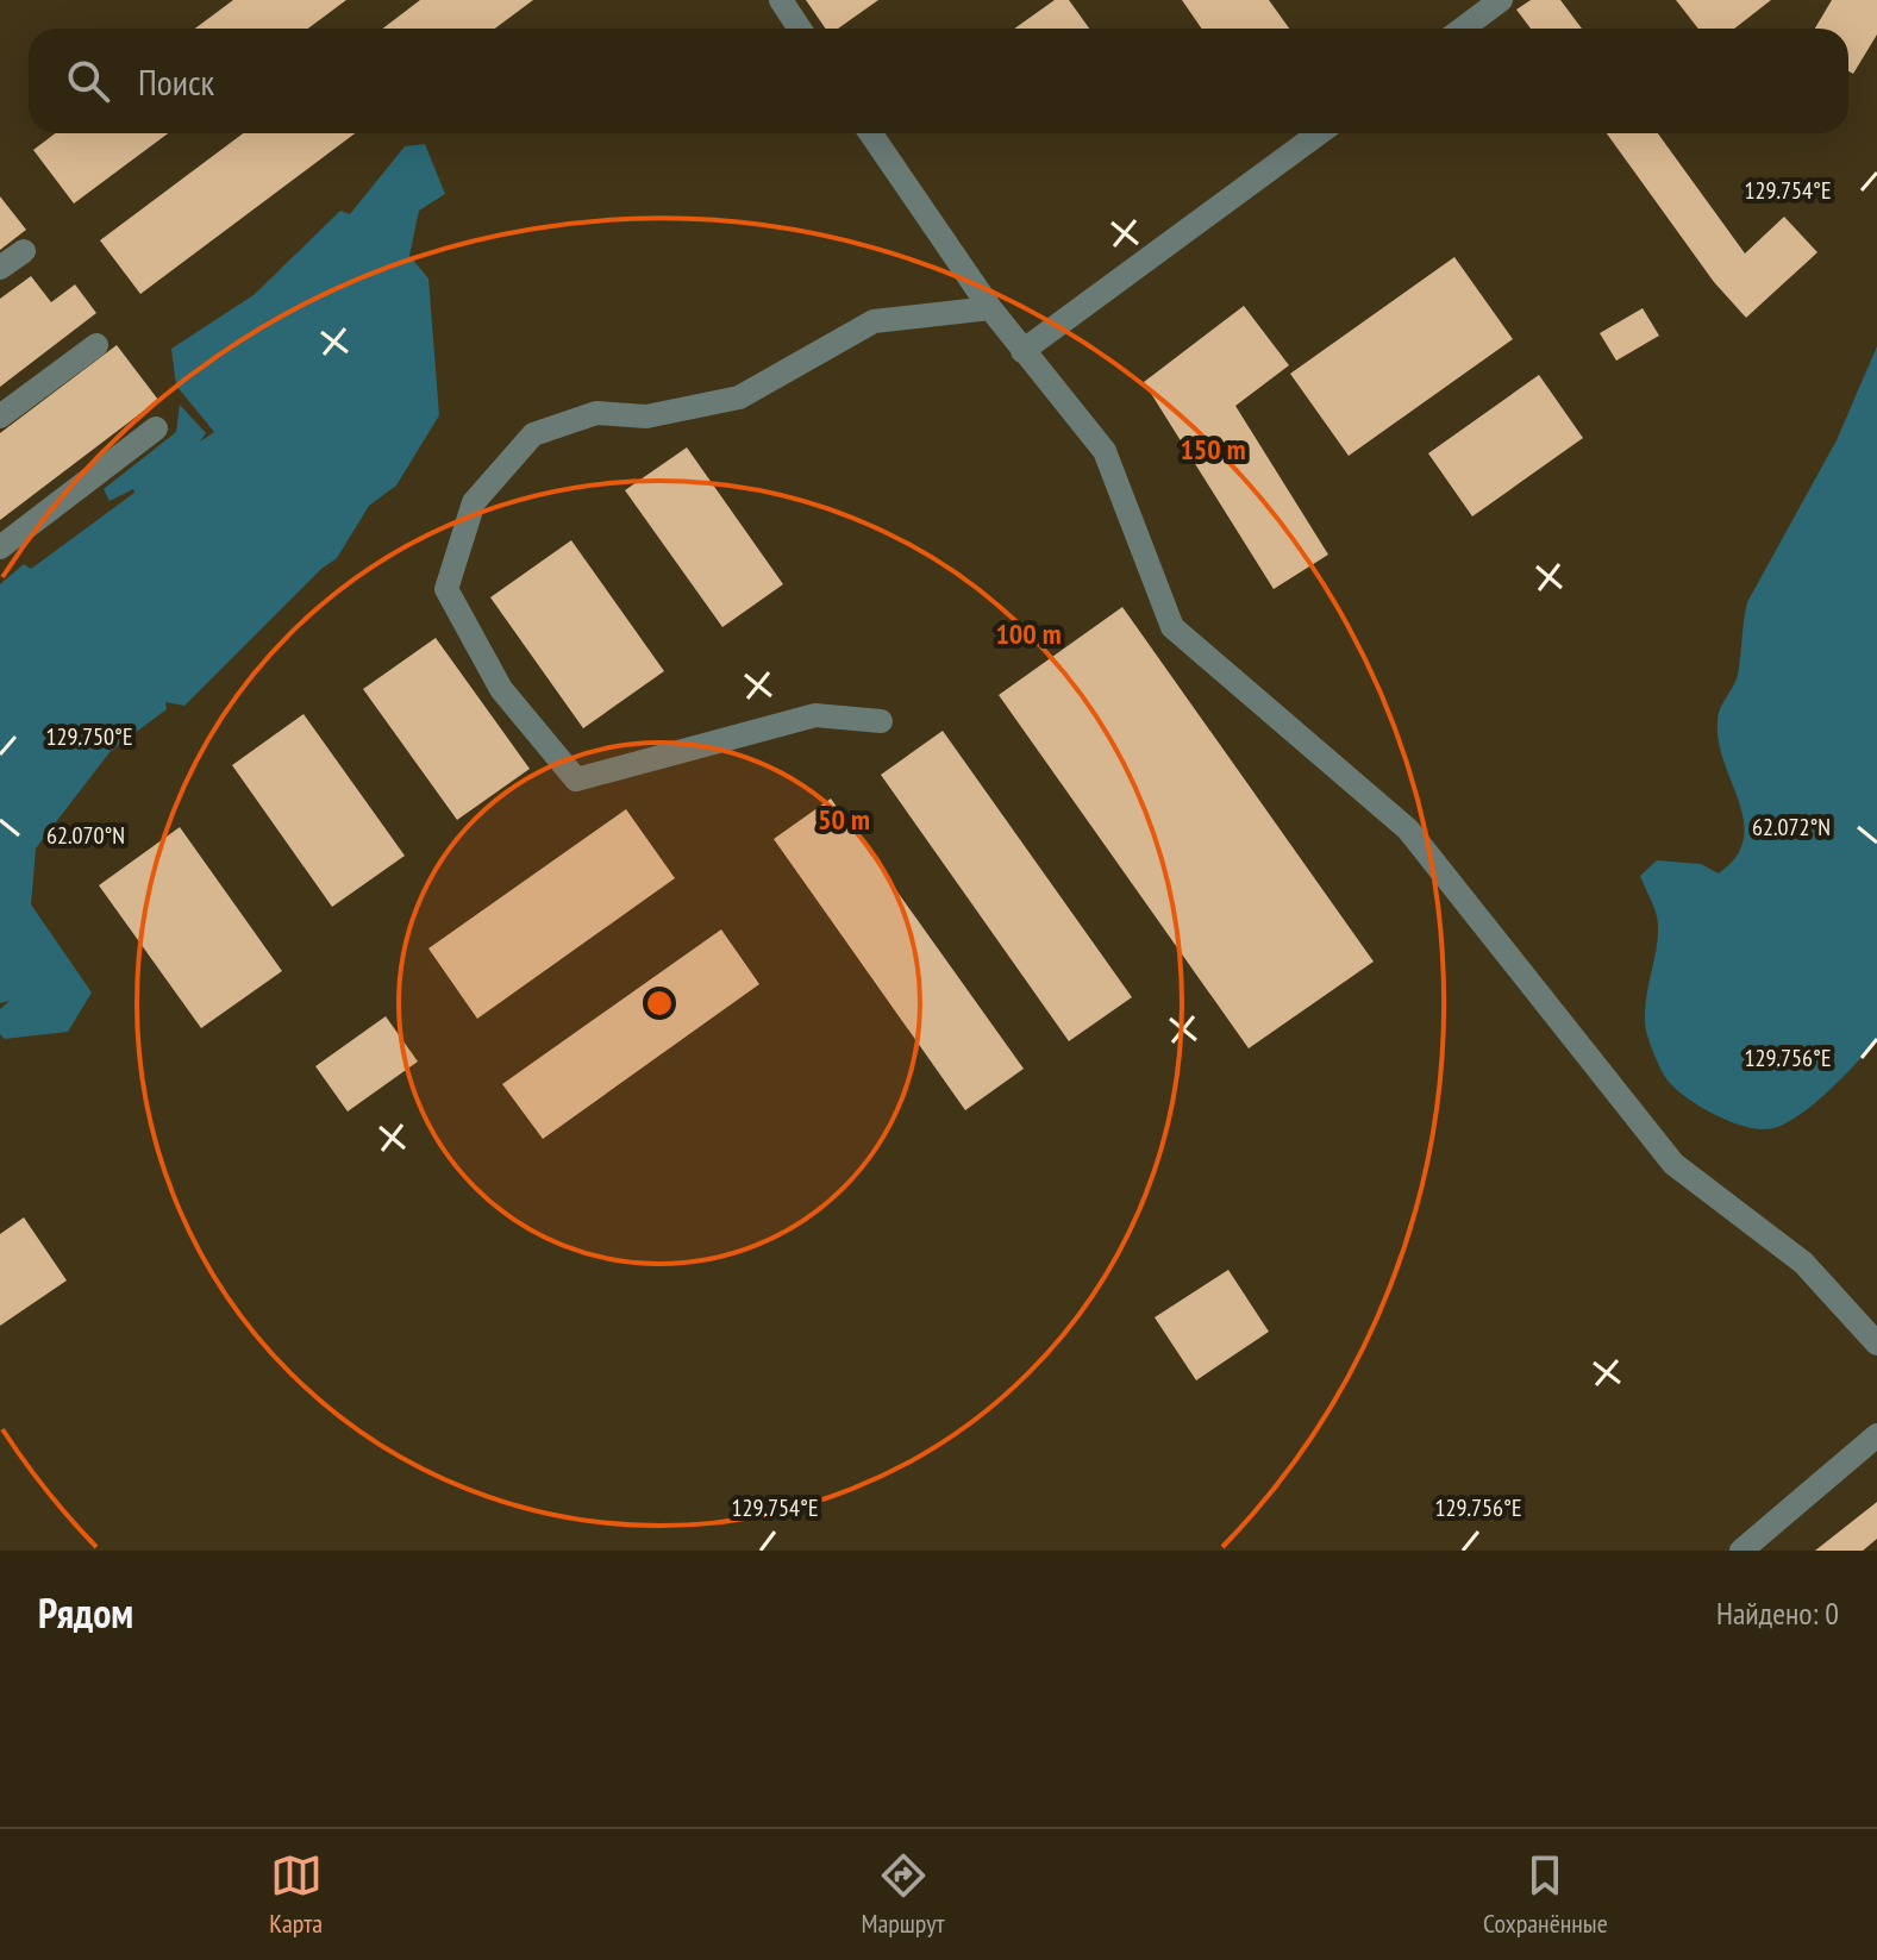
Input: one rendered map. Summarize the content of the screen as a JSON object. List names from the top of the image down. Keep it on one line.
{"page":{"search":"Поиск","heading":["Рядом","Найдено: 0"],"nav":["Карта","Маршрут","Сохранённые"]},"coordinates":["129.754°E","129.750°E","62.072°N","62.070°N","129.756°E"],"rings":["150 m","100 m","50 m"]}
